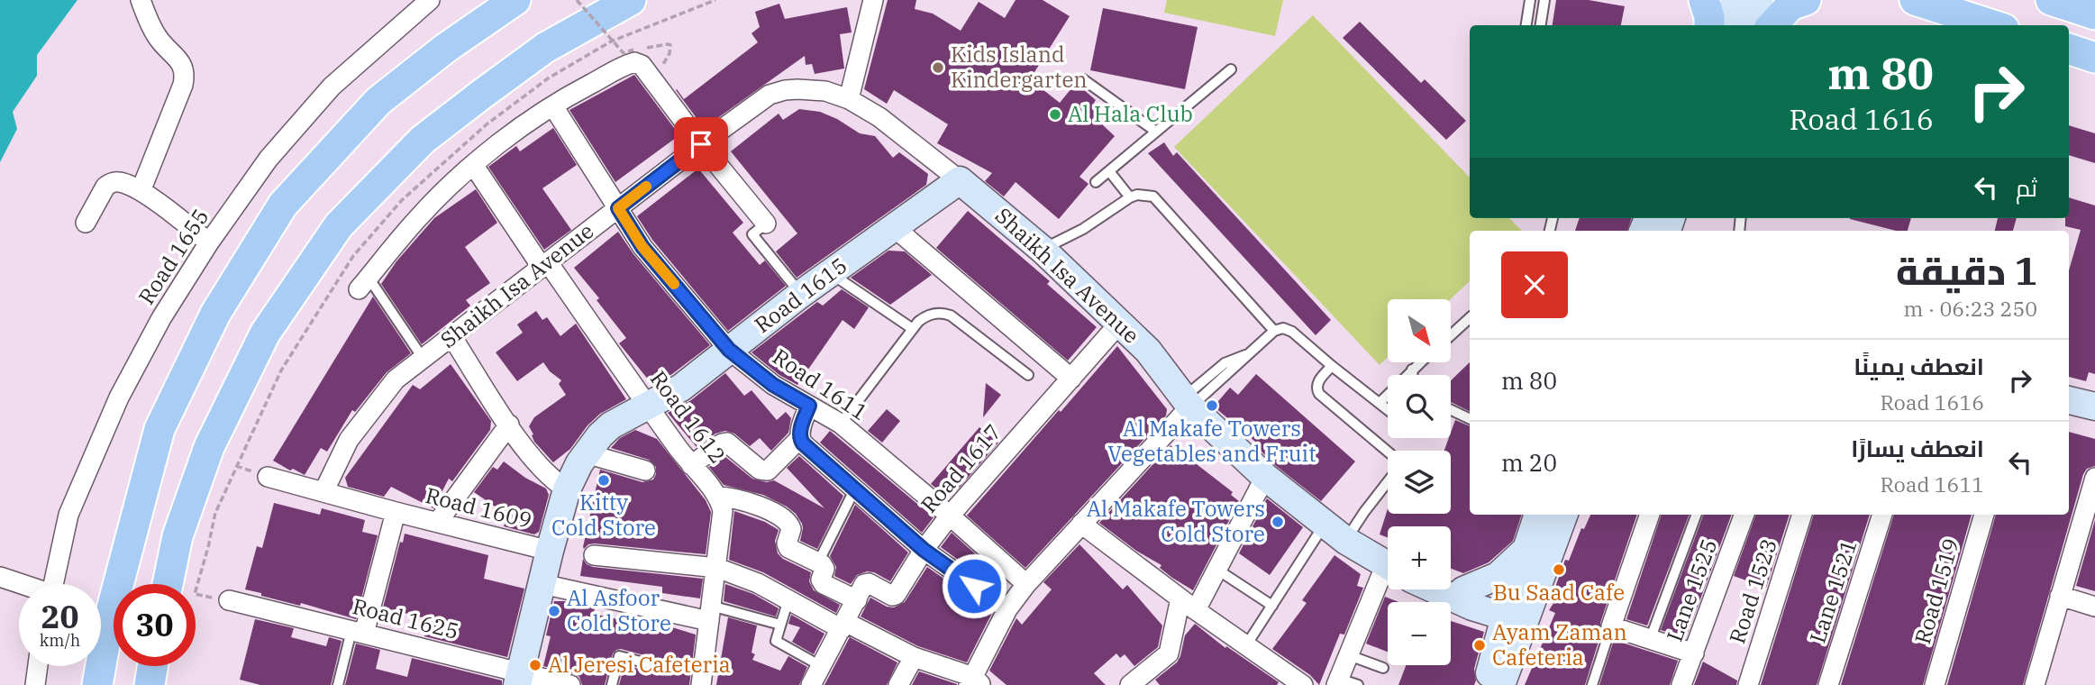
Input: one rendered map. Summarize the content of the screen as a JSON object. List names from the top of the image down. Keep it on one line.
{"streets":{"street":["Road 1655","Shaikh Isa Avenue","Road 1615","Road 1611","Road 1612","Road 1617","Road 1609","Lane 1525","Road 1523","Lane 1521","Road 1519","Road 1625"]},"crossings":[["Shaikh Isa Avenue","Road 1615"],["Shaikh Isa Avenue","Road 1611"],["Shaikh Isa Avenue","Road 1612"],["Shaikh Isa Avenue","Road 1617"],["Shaikh Isa Avenue","Road 1609"],["Road 1615","Road 1611"],["Road 1615","Road 1612"],["Road 1615","Road 1609"],["Road 1615","Road 1625"],["Road 1611","Road 1617"],["Road 1609","Road 1625"]],"places":["Kids Island Kindergarten","Al Hala Club","Al Makafe Towers Vegetables and Fruit","Kitty Cold Store","Al Makafe Towers Cold Store","Bu Saad Cafe","Al Asfoor Cold Store","Ayam Zaman Cafeteria","Al Jeresi Cafeteria"],"north":"bottom right","page":{"turn":["80 m","Road 1616"],"then":"ثم","heading":["1 دقيقة","250 m · 06:23"],"map_buttons":["+","−"],"list":[{"name":"انعطف يمينًا","note":"Road 1616","value":"80 m"},{"name":"انعطف يسارًا","note":"Road 1611","value":"20 m"}],"speed":"20 km/h","limit":"30"}}
